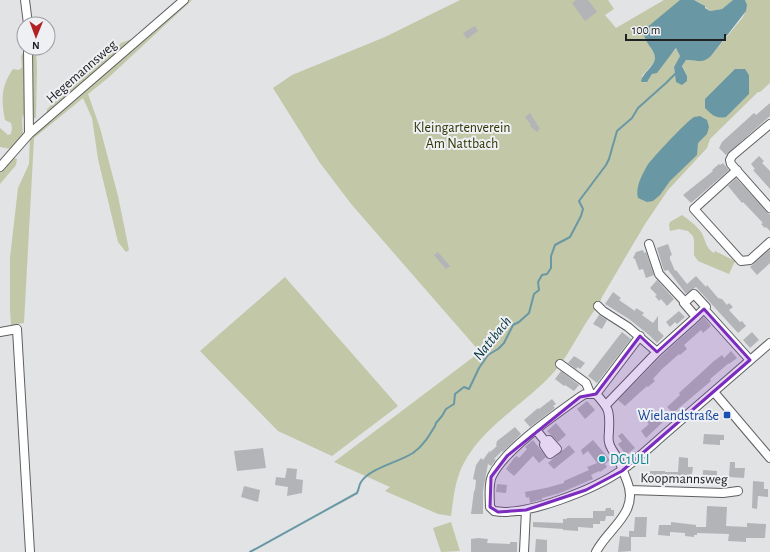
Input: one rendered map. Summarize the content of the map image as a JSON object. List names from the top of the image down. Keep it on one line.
{"streets":{"street":["Hegemannsweg","Koopmannsweg"]},"water":["Nattbach"],"parks":["Kleingartenverein Am Nattbach"],"places":{"transit":["Wielandstraße"],"other":["DC1ULI"]},"scale_bar":"100 m","north":"bottom"}
